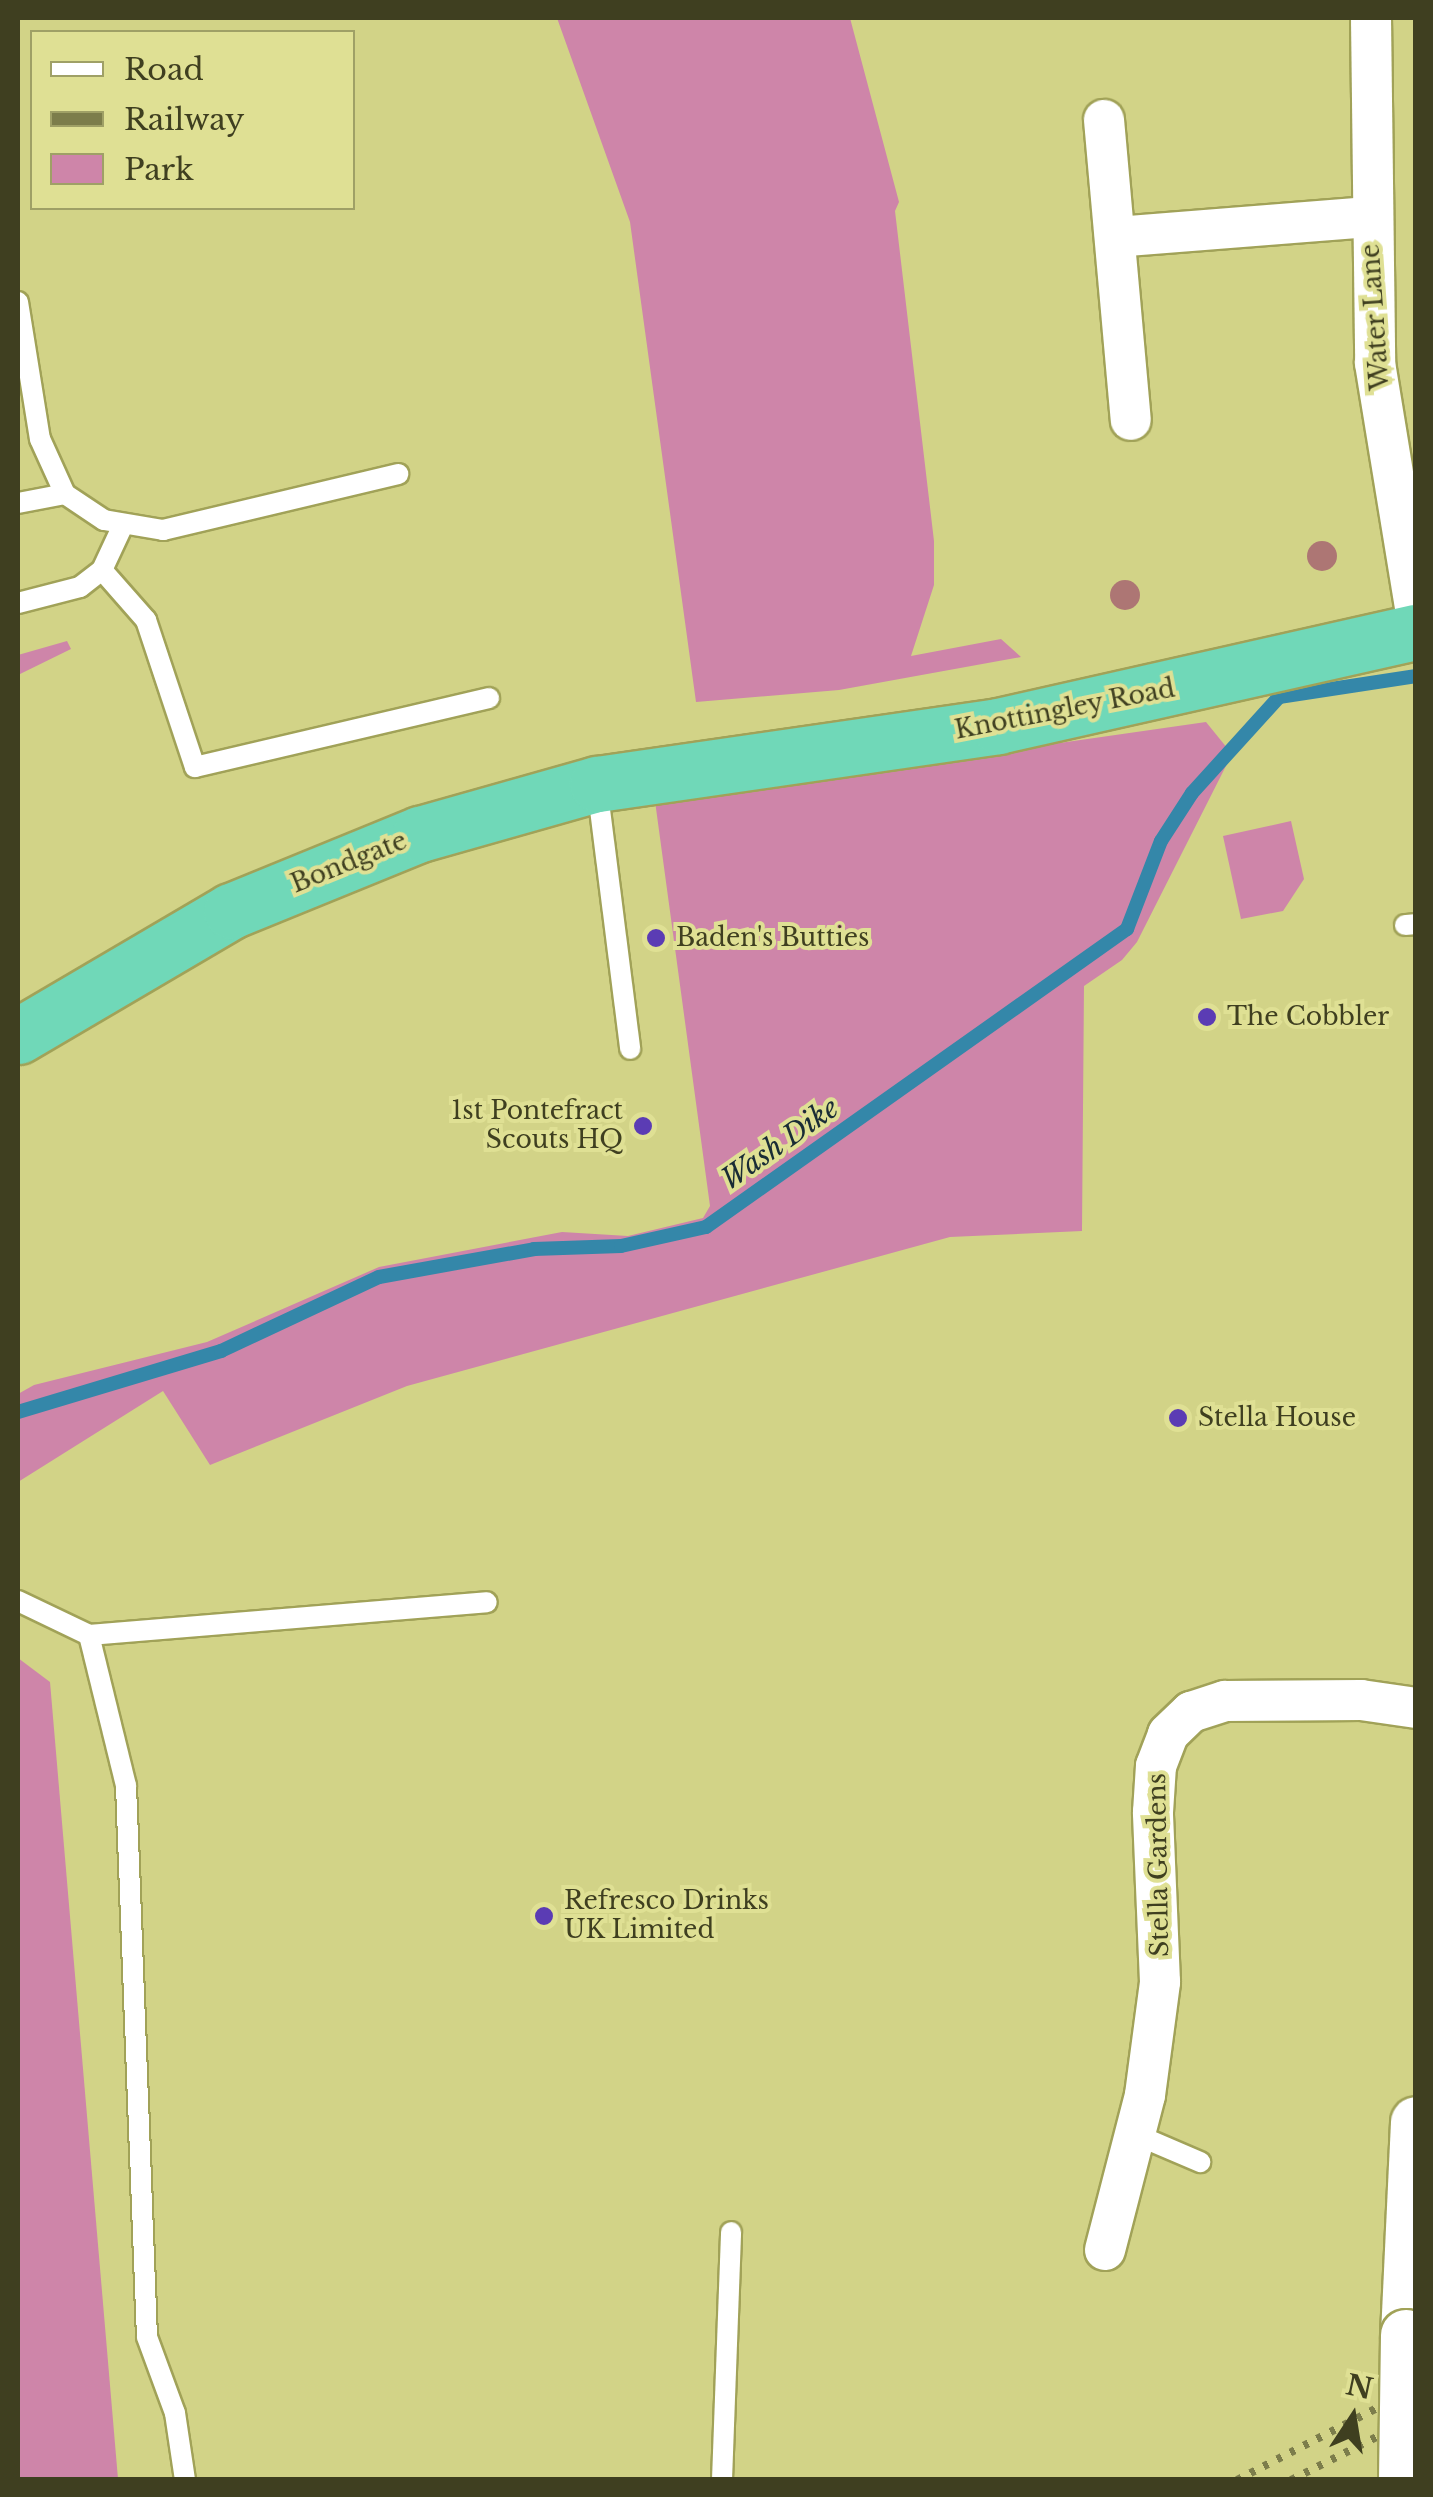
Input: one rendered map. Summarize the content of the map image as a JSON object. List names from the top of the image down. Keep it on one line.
{"streets":{"highway":["Knottingley Road","Bondgate"],"street":["Water Lane","Stella Gardens"]},"crossings":[["Knottingley Road","Bondgate"]],"water":["Wash Dike"],"places":["Baden's Butties","The Cobbler","1st Pontefract Scouts HQ","Stella House","Refresco Drinks UK Limited"],"legend":["Road","Railway","Park"],"north":"top"}
